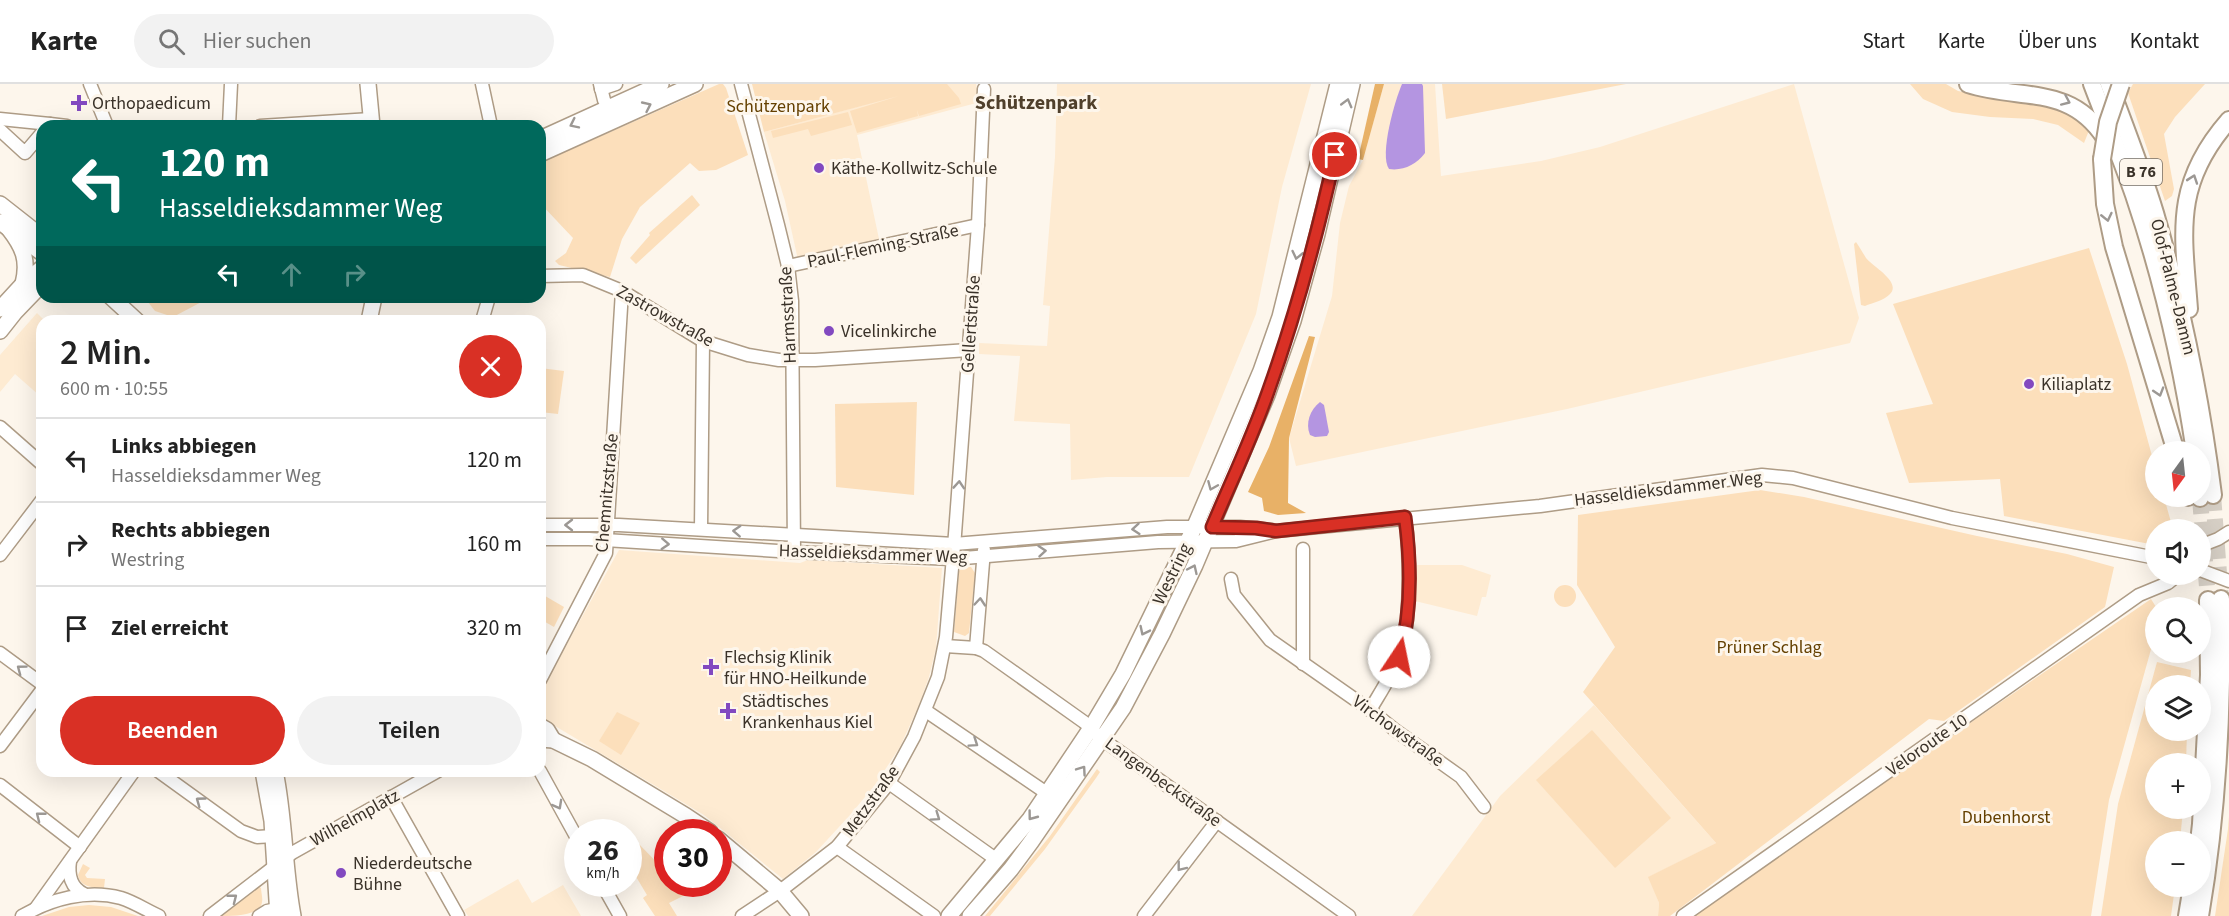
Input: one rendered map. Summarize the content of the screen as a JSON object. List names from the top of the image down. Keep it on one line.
{"streets":{"highway":["B 76","Olof-Palme-Damm"],"main road":["Westring"],"street":["Paul-Fleming-Straße","Harmsstraße","Zastrowstraße","Gellertstraße","Hasseldieksdammer Weg","Chemnitzstraße","Virchowstraße","Veloroute 10","Langenbeckstraße","Metzstraße","Wilhelmplatz"]},"crossings":[["Paul-Fleming-Straße","Harmsstraße"],["Paul-Fleming-Straße","Gellertstraße"],["Harmsstraße","Zastrowstraße"],["Harmsstraße","Hasseldieksdammer Weg"],["Zastrowstraße","Gellertstraße"],["Zastrowstraße","Chemnitzstraße"],["Gellertstraße","Hasseldieksdammer Weg"],["Gellertstraße","Metzstraße"],["Hasseldieksdammer Weg","Chemnitzstraße"],["Hasseldieksdammer Weg","Westring"],["Hasseldieksdammer Weg","Metzstraße"],["Westring","Langenbeckstraße"]],"one_way":["Gellertstraße"],"districts":["Schützenpark"],"parks":["Schützenpark","Prüner Schlag","Dubenhorst"],"places":{"health":["Orthopaedicum","Flechsig Klinik für HNO-Heilkunde","Städtisches Krankenhaus Kiel"],"other":["Käthe-Kollwitz-Schule","Vicelinkirche","Kiliaplatz","Niederdeutsche Bühne"]},"north":"bottom","page":{"header":"Karte","search":"Hier suchen","nav":["Start","Karte","Über uns","Kontakt"],"turn":["120 m","Hasseldieksdammer Weg"],"heading":["2 Min.","600 m · 10:55"],"list":[{"name":"Links abbiegen","note":"Hasseldieksdammer Weg","value":"120 m"},{"name":"Rechts abbiegen","note":"Westring","value":"160 m"},{"name":"Ziel erreicht","value":"320 m"}],"map_buttons":["+","−"],"buttons":["Beenden","Teilen"],"speed":"26 km/h","limit":"30"}}
